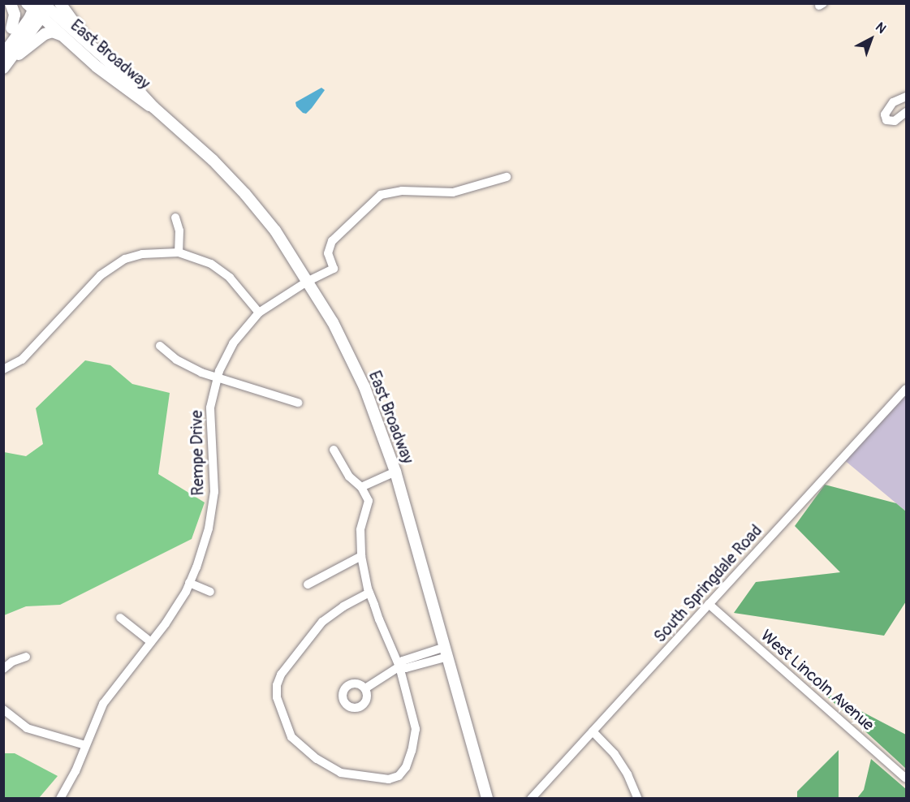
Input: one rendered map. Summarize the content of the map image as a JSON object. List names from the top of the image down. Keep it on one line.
{"streets":{"main road":["East Broadway"],"street":["Rempe Drive","South Springdale Road","West Lincoln Avenue"]},"crossings":[["East Broadway","Rempe Drive"],["South Springdale Road","West Lincoln Avenue"]],"north":"top right"}
